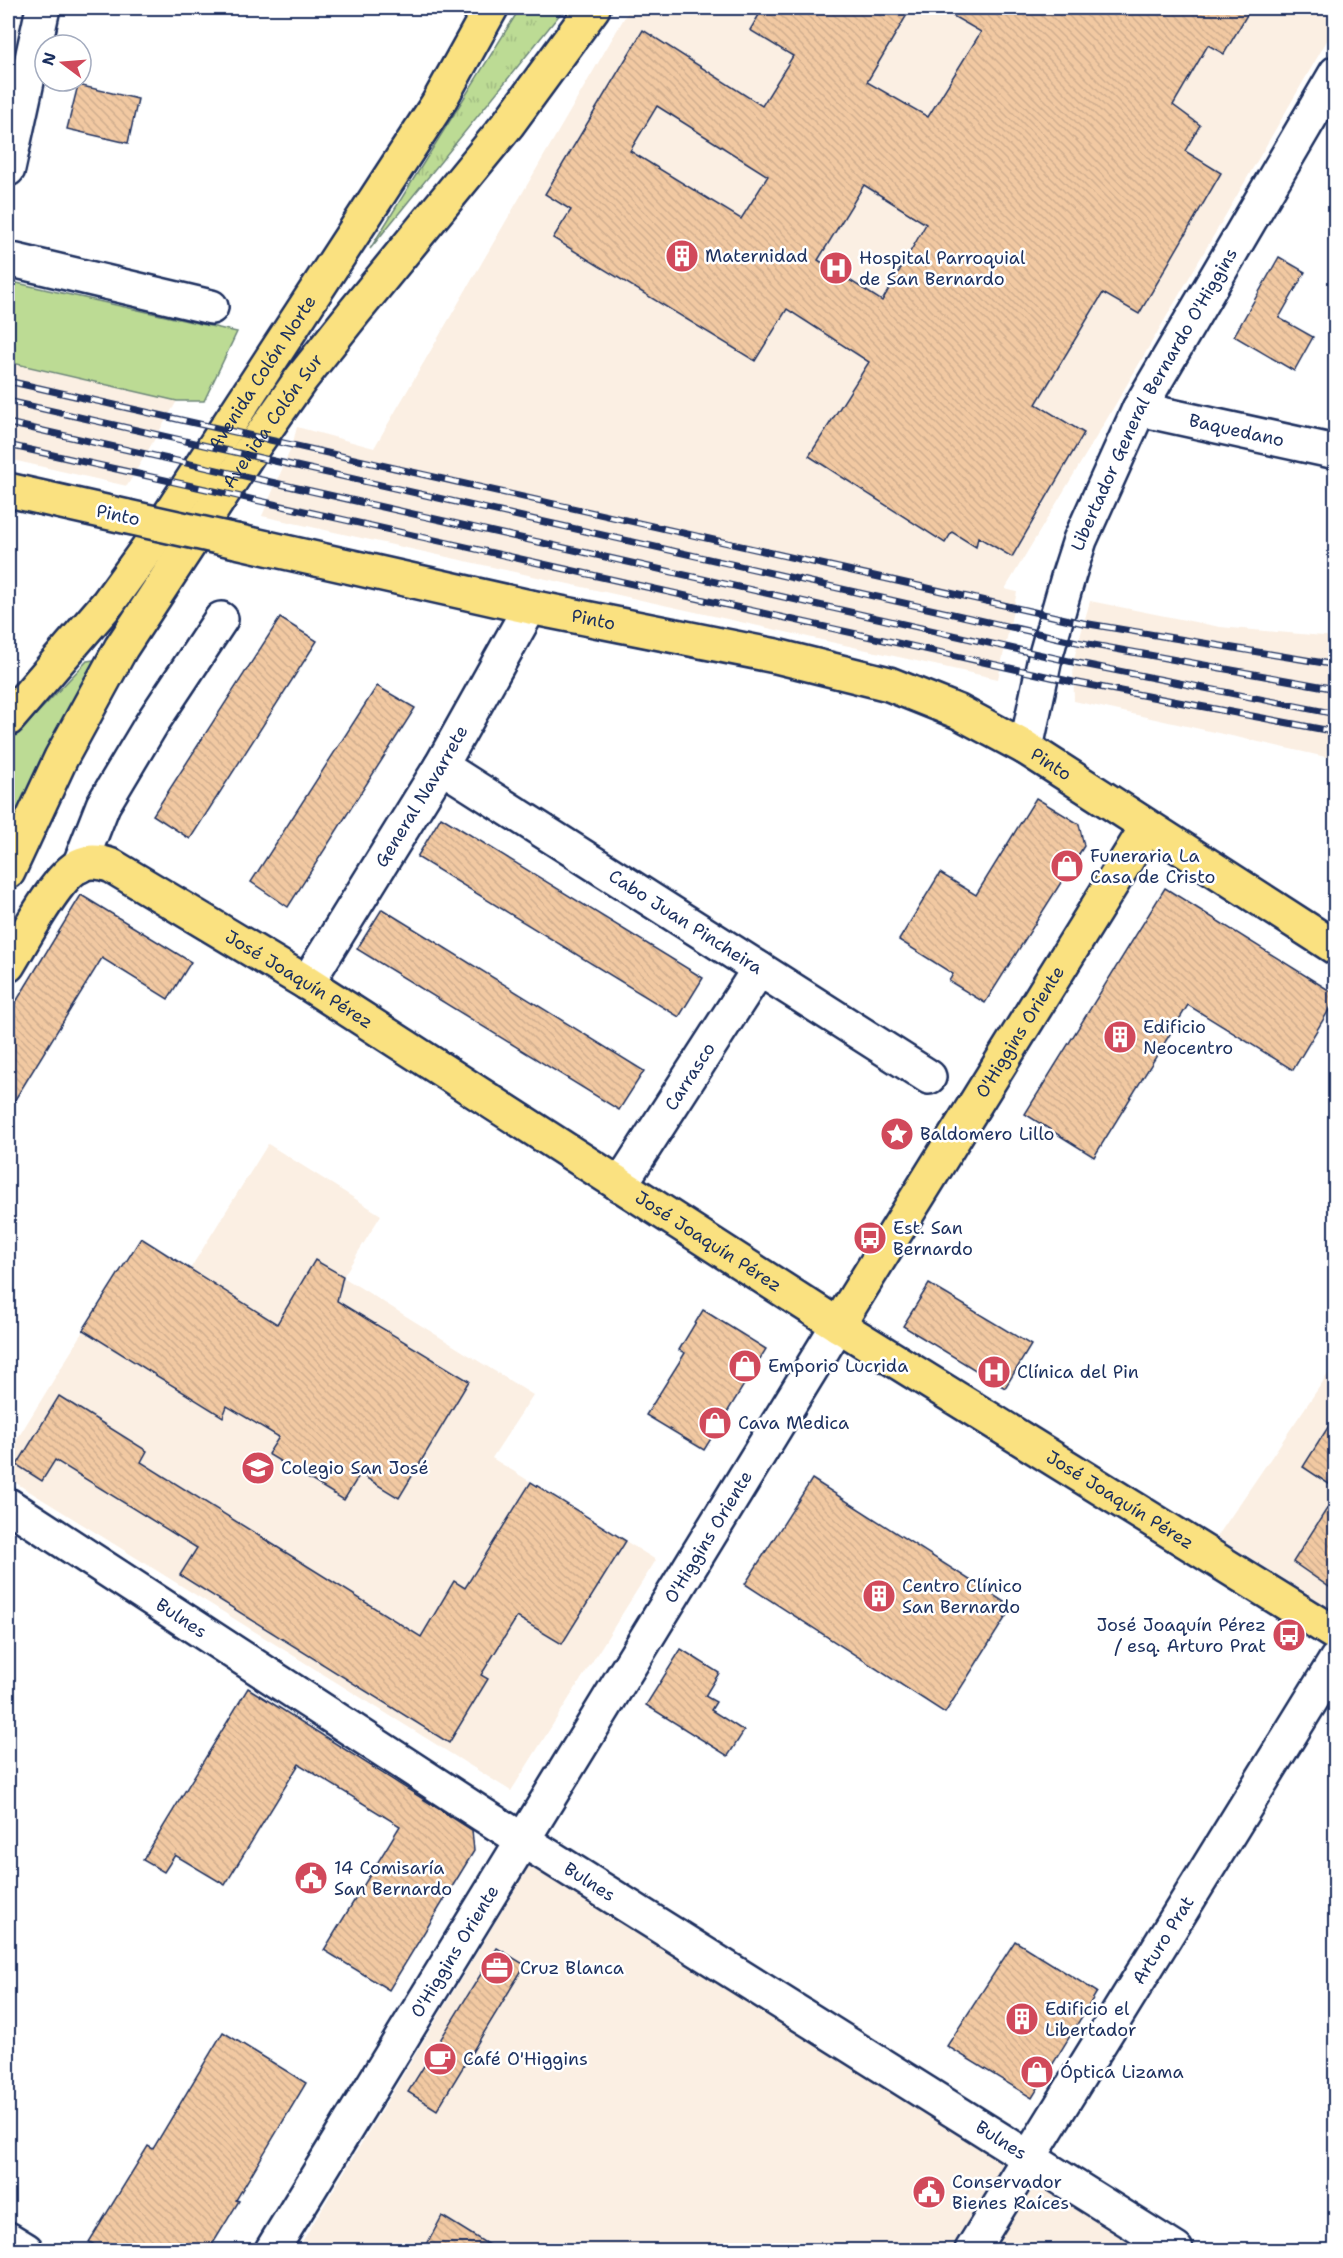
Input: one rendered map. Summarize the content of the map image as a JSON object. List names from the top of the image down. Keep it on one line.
{"streets":{"main road":["Avenida Colón Norte","Avenida Colón Sur","Pinto","José Joaquín Pérez","O'Higgins Oriente"],"street":["Libertador General Bernardo O'Higgins","Baquedano","General Navarrete","Cabo Juan Pincheira","Carrasco","Bulnes","Arturo Prat"]},"crossings":[["Libertador General Bernardo O'Higgins","Baquedano"],["Libertador General Bernardo O'Higgins","Pinto"],["Pinto","General Navarrete"],["Pinto","O'Higgins Oriente"],["General Navarrete","Cabo Juan Pincheira"],["General Navarrete","José Joaquín Pérez"],["Cabo Juan Pincheira","Carrasco"],["José Joaquín Pérez","O'Higgins Oriente"],["José Joaquín Pérez","Carrasco"],["O'Higgins Oriente","Bulnes"],["Bulnes","Arturo Prat"]],"places":{"building":["Maternidad","Edificio Neocentro","Centro Clínico San Bernardo","Edificio el Libertador"],"hospital":["Hospital Parroquial de San Bernardo","Clínica del Pin"],"shop":["Funeraria La Casa de Cristo","Emporio Lucrida","Cava Medica","Óptica Lizama"],"place":["Baldomero Lillo"],"bus stop":["Est. San Bernardo","José Joaquín Pérez / esq. Arturo Prat"],"school or university":["Colegio San José"],"public building":["14 Comisaría San Bernardo","Conservador Bienes Raíces"],"office":["Cruz Blanca"],"cafe":["Café O'Higgins"]},"north":"left"}
